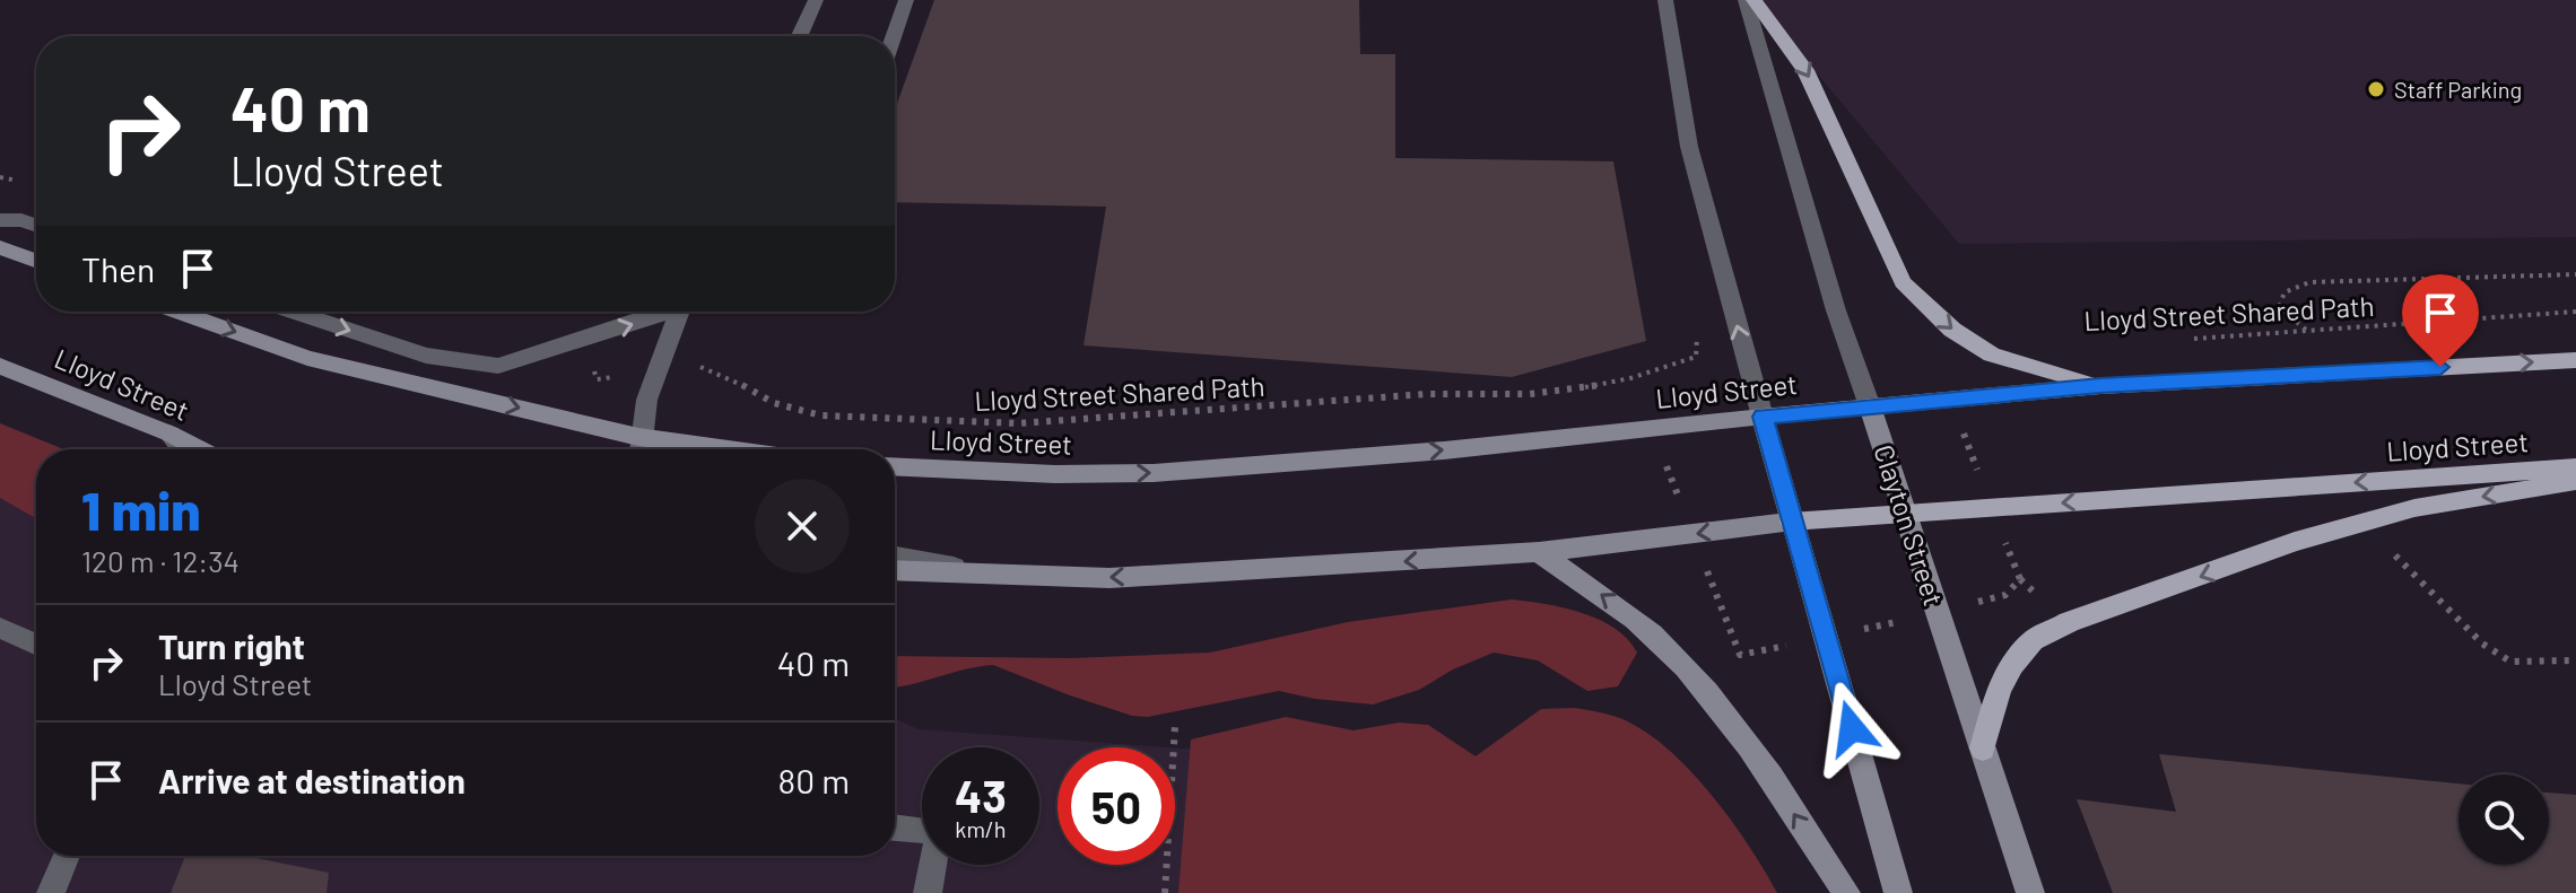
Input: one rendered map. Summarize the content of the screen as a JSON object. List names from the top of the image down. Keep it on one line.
{"streets":{"main road":["Lloyd Street","Clayton Street"],"path":["Lloyd Street Shared Path"]},"crossings":[["Lloyd Street","Clayton Street"]],"places":["Staff Parking"],"page":{"turn":["40 m","Lloyd Street"],"then":"Then","heading":["1 min","120 m · 12:34"],"list":[{"name":"Turn right","note":"Lloyd Street","value":"40 m"},{"name":"Arrive at destination","value":"80 m"}],"speed":"43 km/h","limit":"50"}}
